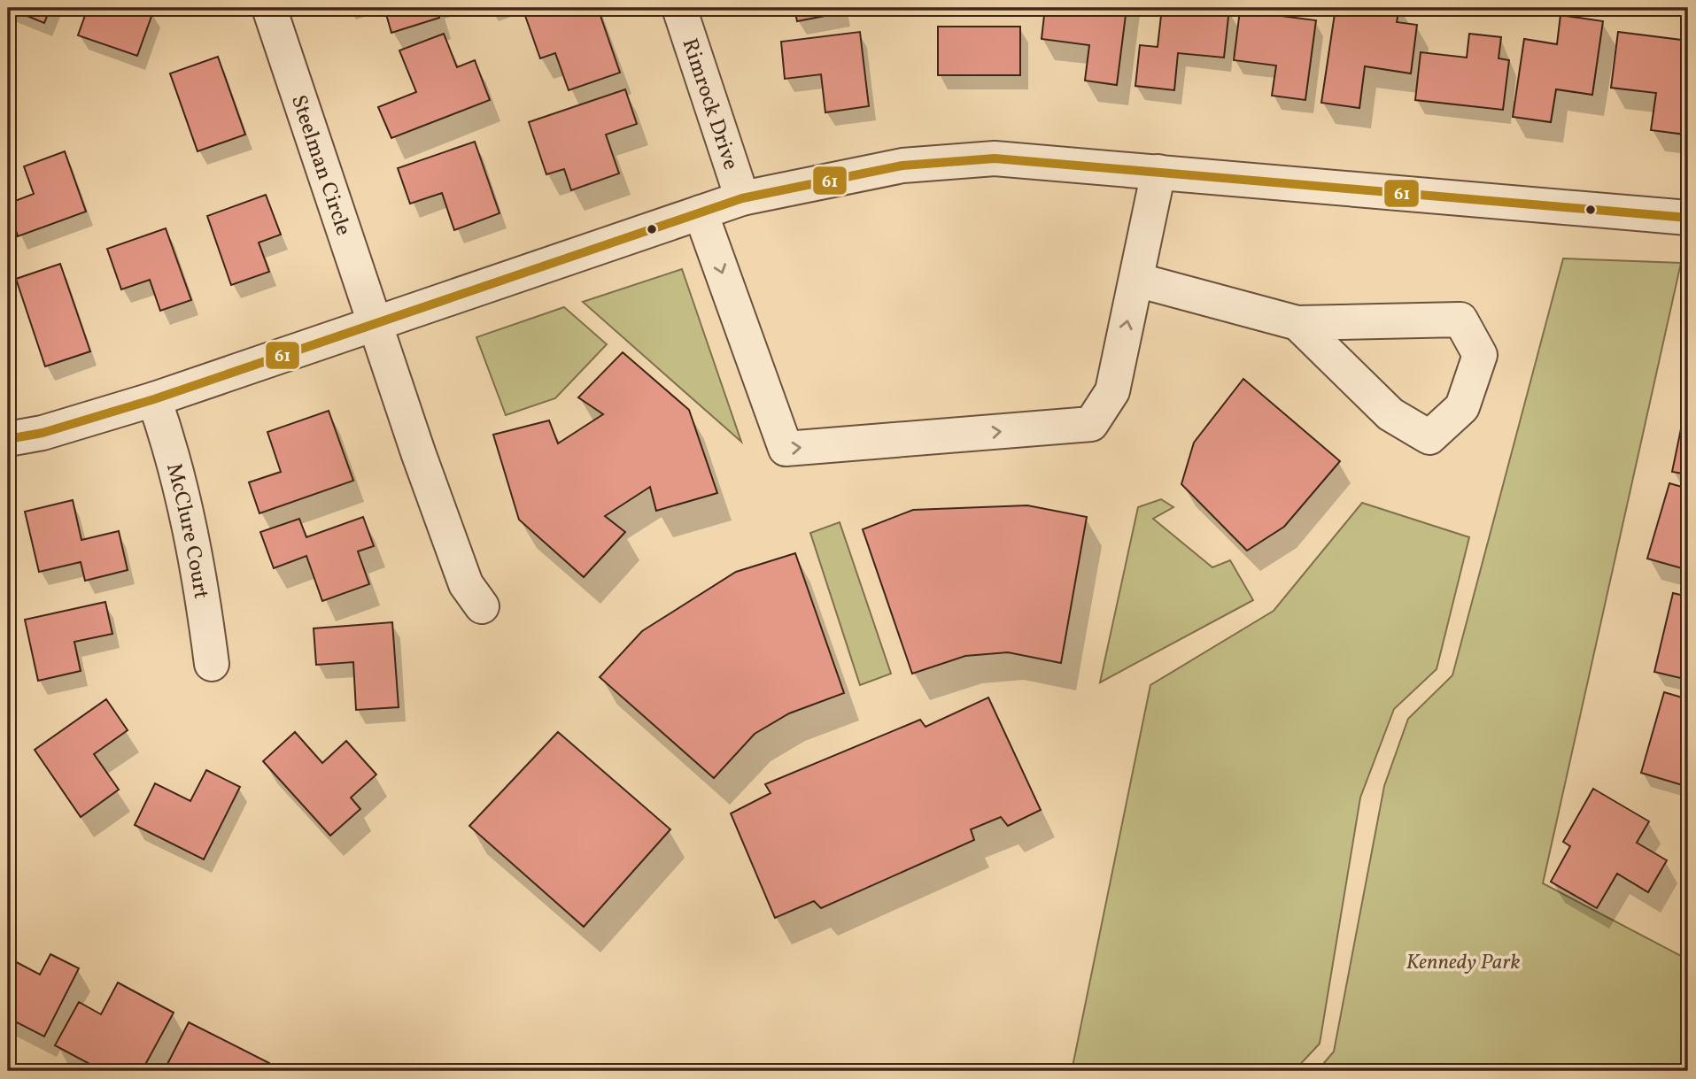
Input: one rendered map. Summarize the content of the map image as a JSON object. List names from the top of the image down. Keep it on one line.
{"streets":{"street":["Rimrock Drive","Steelman Circle","McClure Court"]},"parks":["Kennedy Park"],"lines":["transit line 61"]}
